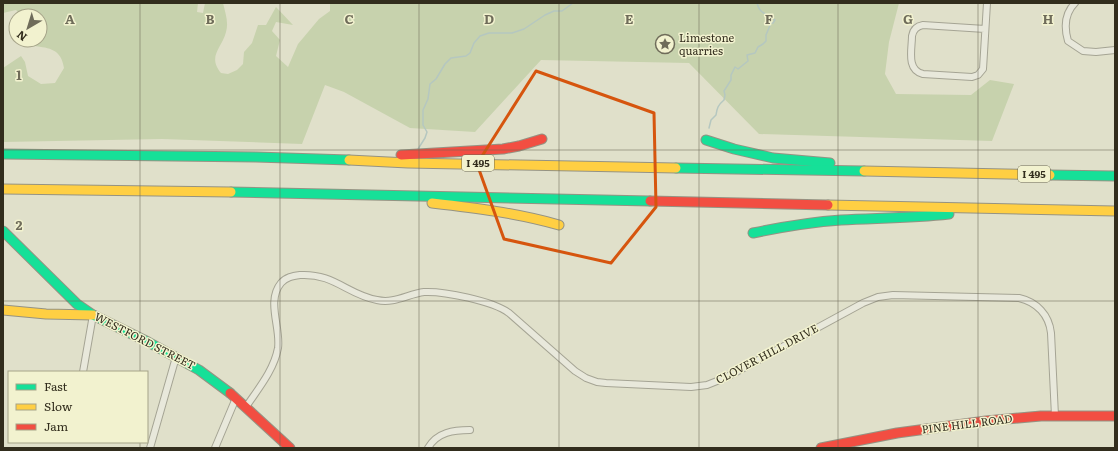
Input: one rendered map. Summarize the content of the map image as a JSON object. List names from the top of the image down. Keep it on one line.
{"streets":{"main road":["I 495","WESTFORD STREET","PINE HILL ROAD"],"street":["CLOVER HILL DRIVE"]},"crossings":[["WESTFORD STREET","CLOVER HILL DRIVE"],["CLOVER HILL DRIVE","PINE HILL ROAD"]],"places":{"place":["Limestone quarries"]},"legend":["Fast","Slow","Jam"],"north":"bottom left","grid":{"columns":["A","B","C","D","E","F","G","H"],"rows":["1","2"]}}
